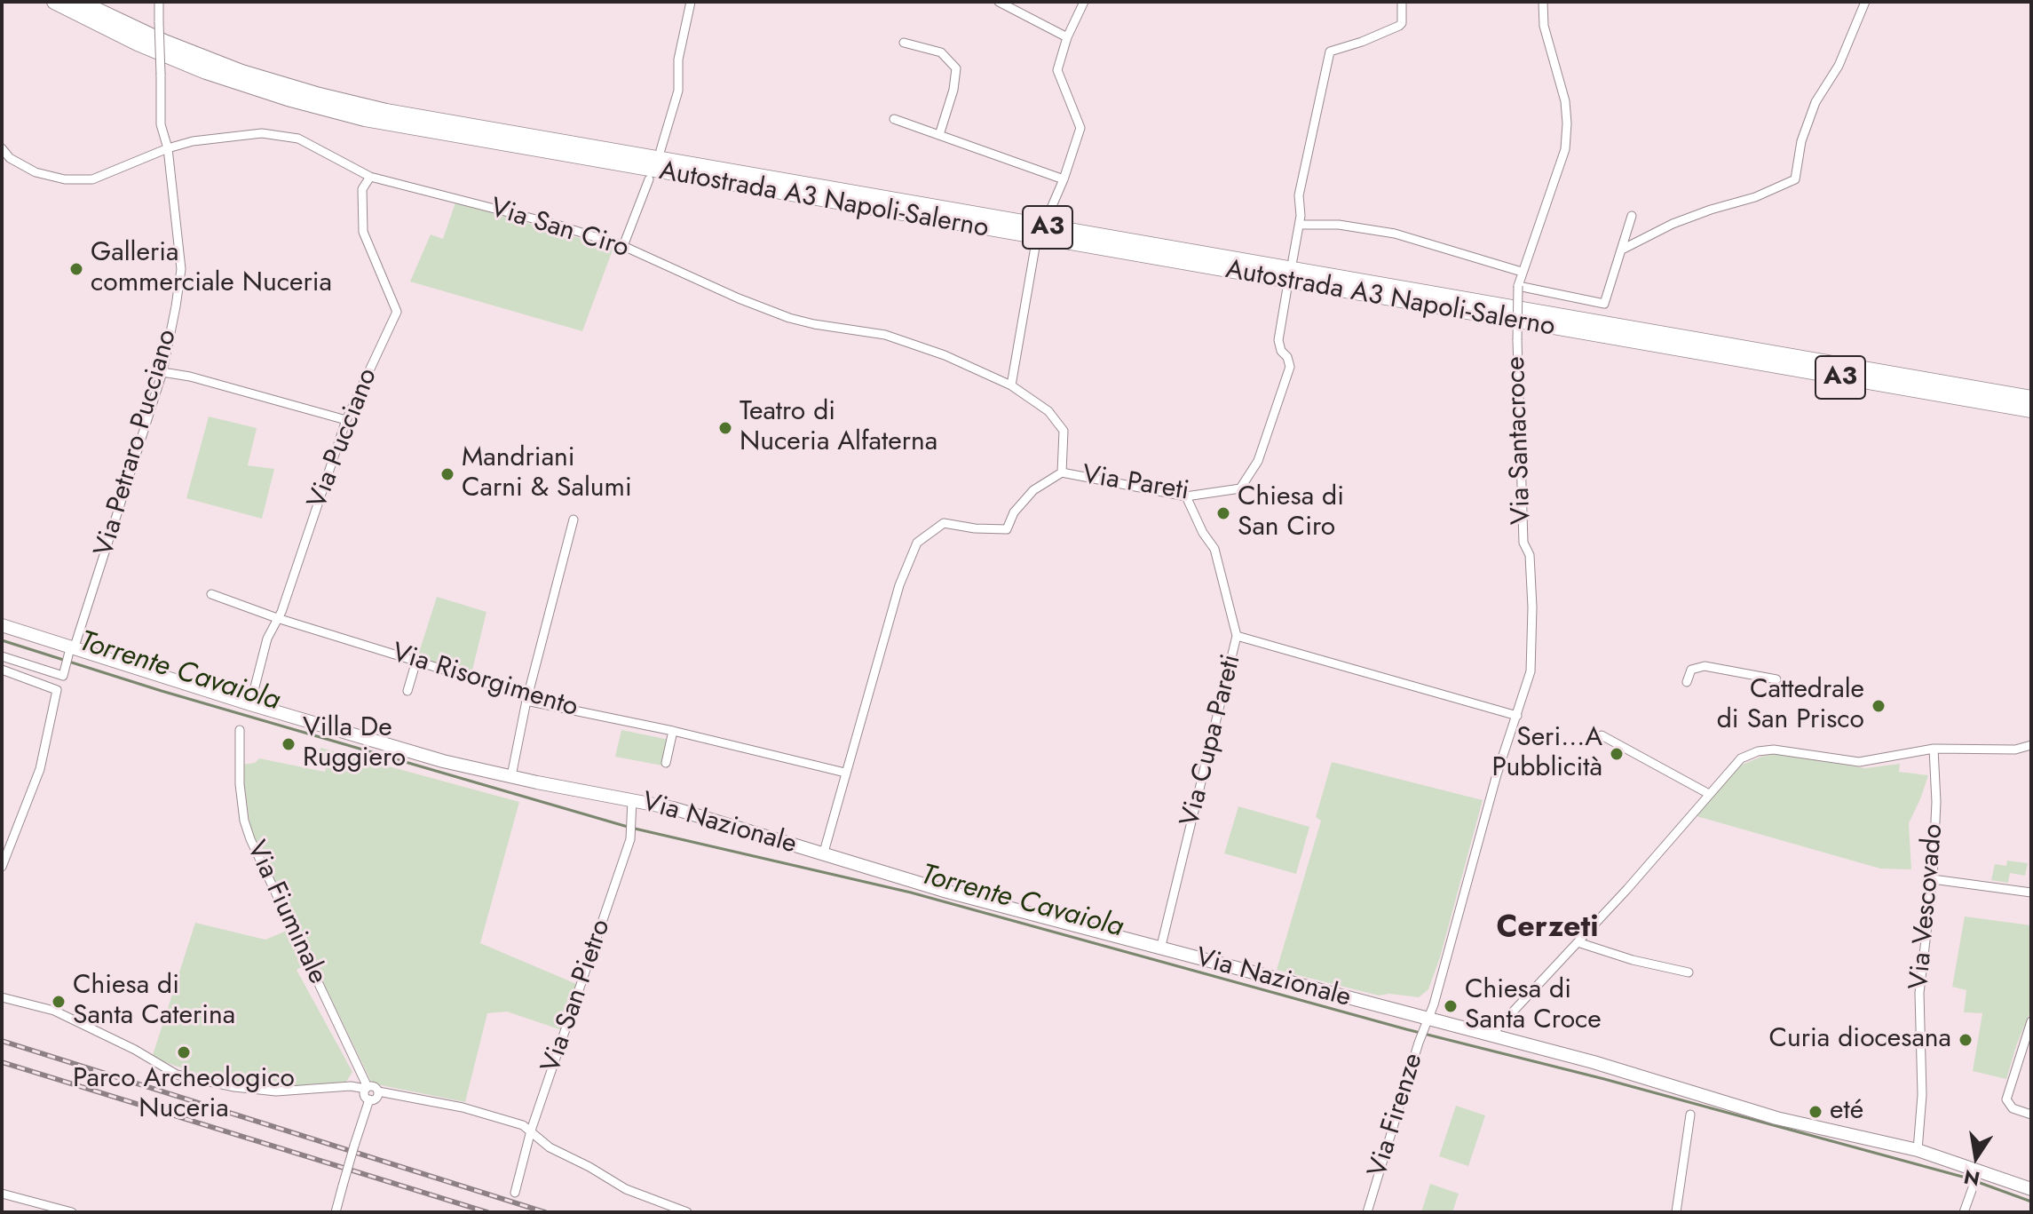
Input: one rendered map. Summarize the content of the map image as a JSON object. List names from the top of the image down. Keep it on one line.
{"streets":{"highway":["Autostrada A3 Napoli-Salerno","A3"],"main road":["Via Nazionale"],"street":["Via San Ciro","Via Pucciano","Via Santacroce","Via Petraro Pucciano","Via Pareti","Via Risorgimento","Via Cupa Pareti","Via Vescovado","Via Fiuminale","Via San Pietro","Via Firenze"]},"crossings":[["Via San Ciro","Via Pucciano"],["Via San Ciro","Via Petraro Pucciano"],["Via San Ciro","Via Pareti"],["Via Pucciano","Via Risorgimento"],["Via Pucciano","Via Nazionale"],["Via Santacroce","Via Nazionale"],["Via Santacroce","Via Firenze"],["Via Petraro Pucciano","Via Nazionale"],["Via Pareti","Via Risorgimento"],["Via Pareti","Via Cupa Pareti"],["Via Pareti","Via Nazionale"],["Via Cupa Pareti","Via Nazionale"],["Via Nazionale","Via Vescovado"],["Via Nazionale","Via San Pietro"],["Via Nazionale","Via Firenze"]],"districts":["Cerzeti"],"water":["Torrente Cavaiola"],"places":["Galleria commerciale Nuceria","Teatro di Nuceria Alfaterna","Mandriani Carni & Salumi","Chiesa di San Ciro","Cattedrale di San Prisco","Villa De Ruggiero","Seri...A Pubblicità","Chiesa di Santa Caterina","Chiesa di Santa Croce","Curia diocesana","Parco Archeologico Nuceria","eté"],"north":"bottom"}
